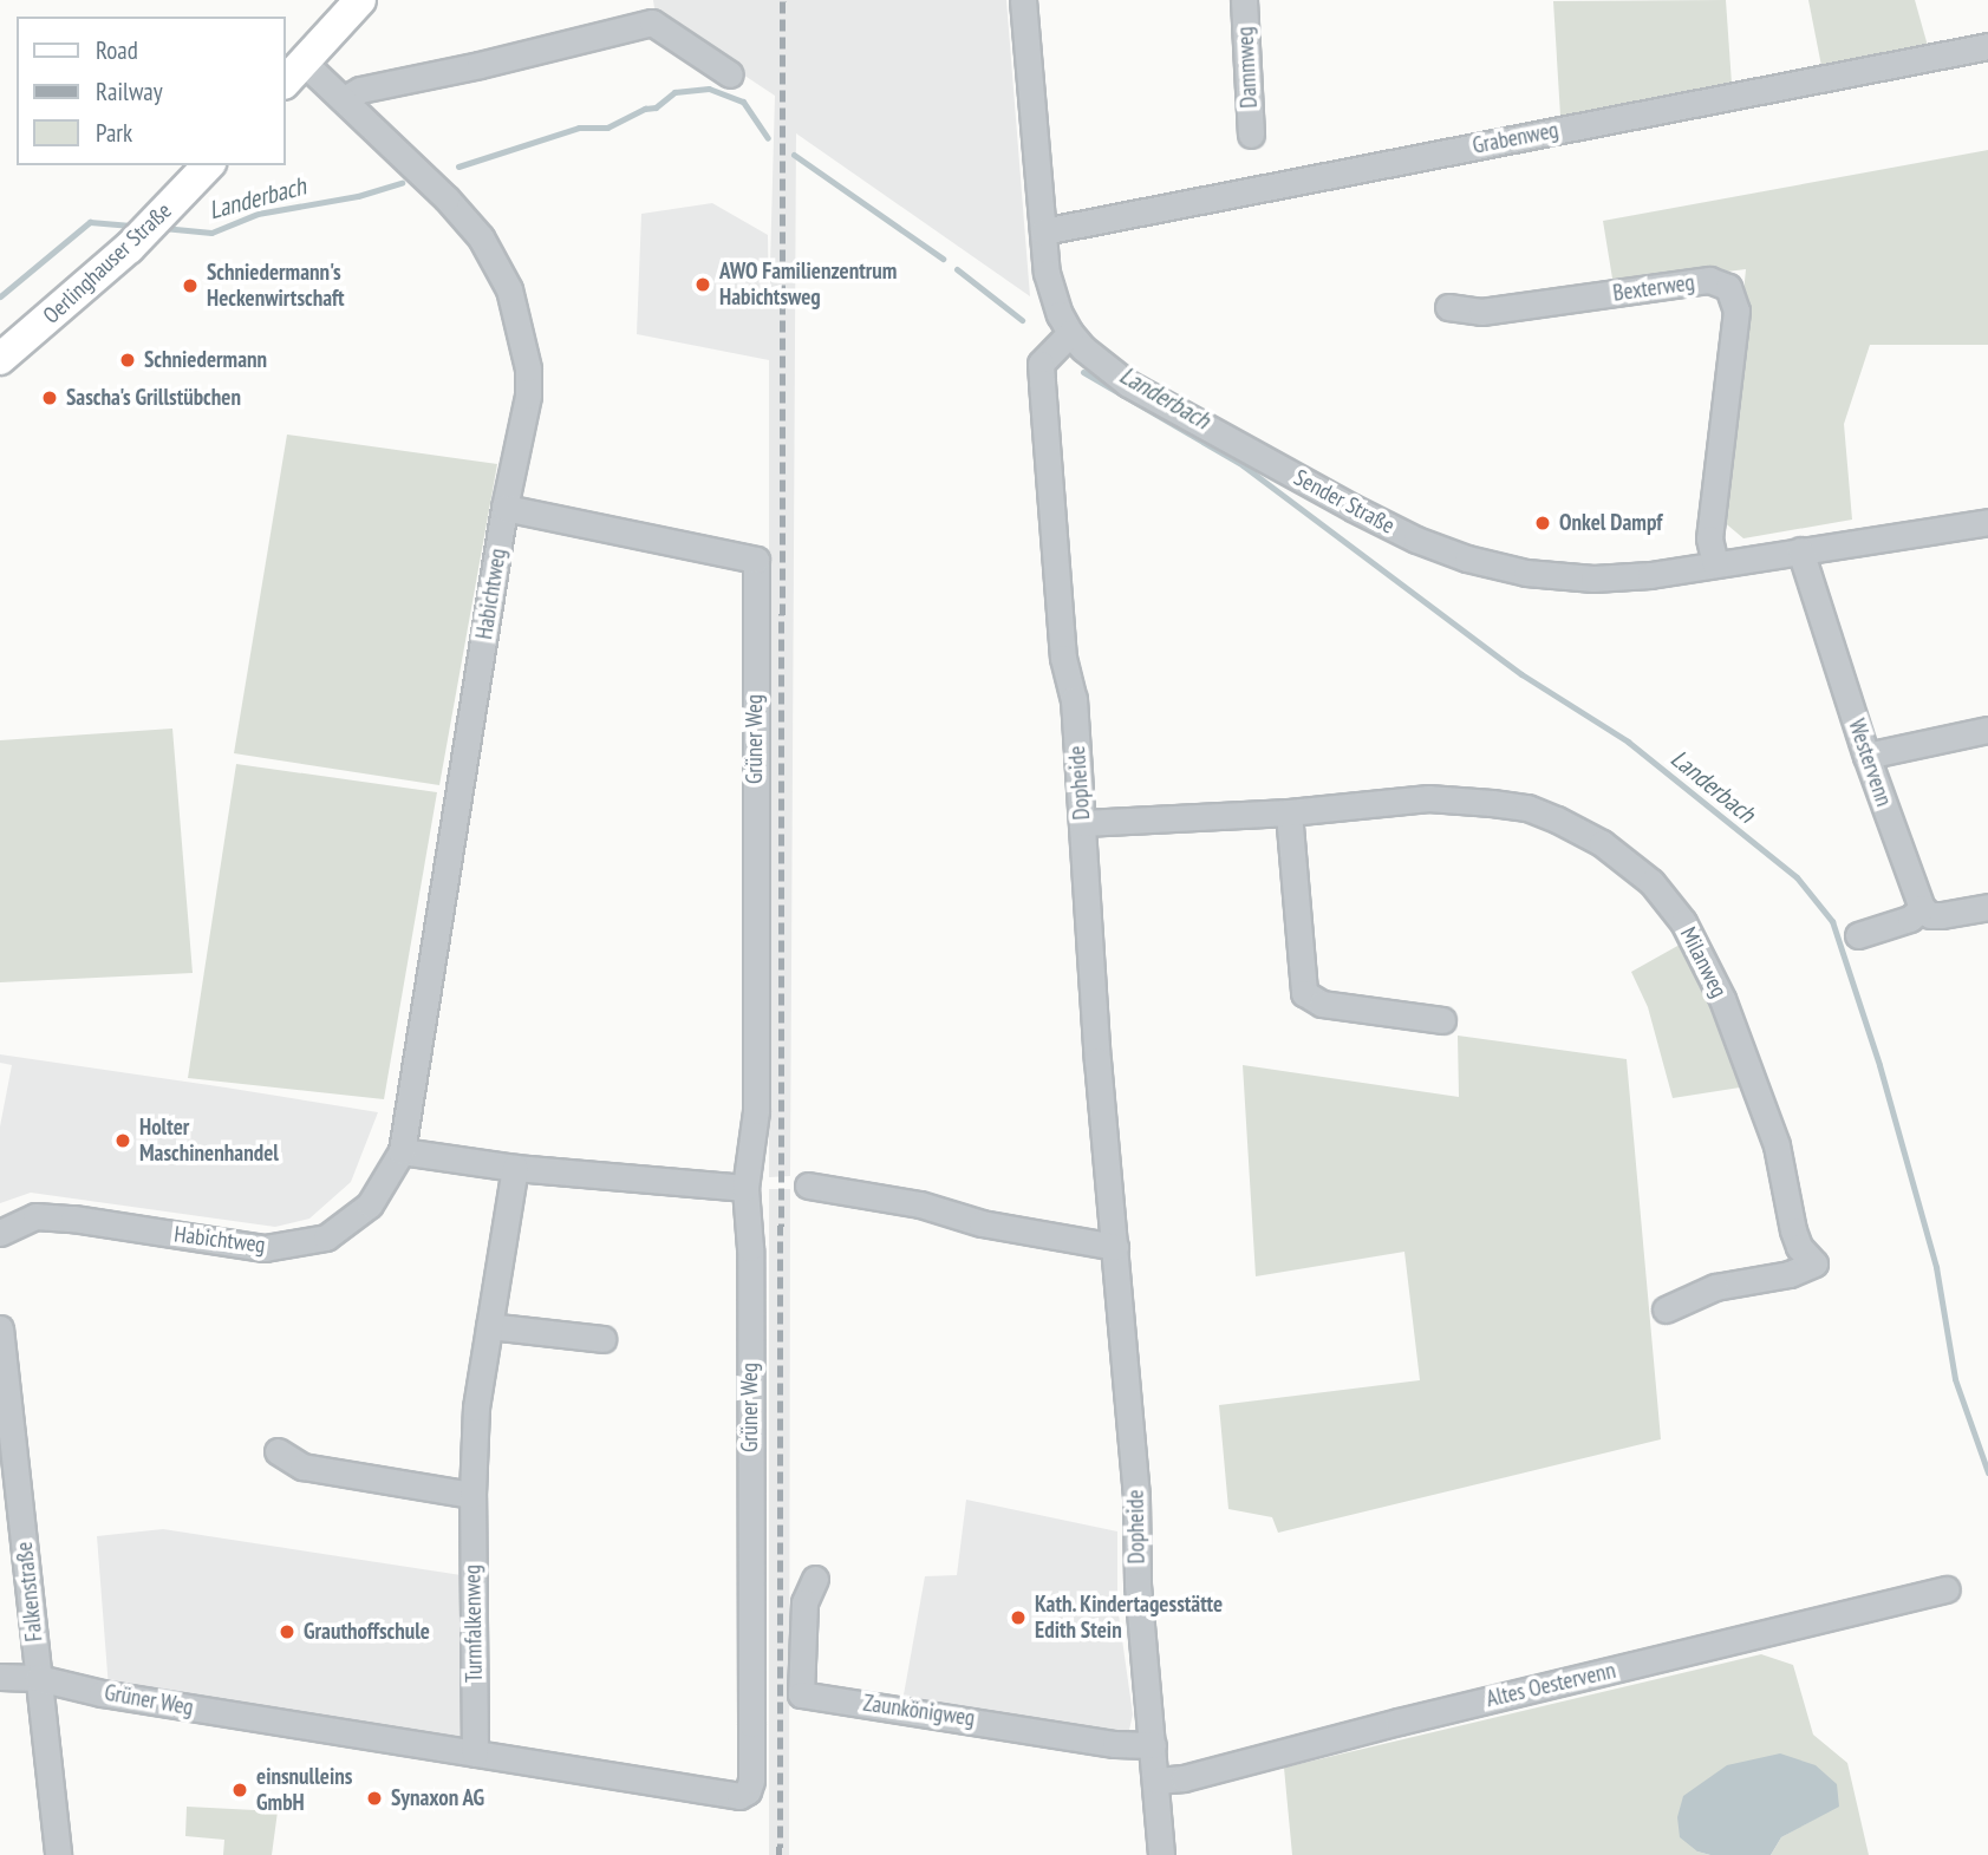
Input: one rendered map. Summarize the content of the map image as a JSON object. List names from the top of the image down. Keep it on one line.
{"streets":{"main road":["Oerlinghauser Straße"],"street":["Dammweg","Grabenweg","Bexterweg","Sender Straße","Habichtweg","Grüner Weg","Westervenn","Dopheide","Milanweg","Falkenstraße","Turmfalkenweg","Altes Oestervenn","Zaunkönigweg"]},"crossings":[["Grabenweg","Sender Straße"],["Bexterweg","Sender Straße"],["Sender Straße","Westervenn"],["Sender Straße","Dopheide"],["Habichtweg","Grüner Weg"],["Grüner Weg","Falkenstraße"],["Grüner Weg","Turmfalkenweg"],["Dopheide","Milanweg"],["Dopheide","Altes Oestervenn"],["Dopheide","Zaunkönigweg"]],"water":["Landerbach"],"places":["AWO Familienzentrum Habichtsweg","Schniedermann's Heckenwirtschaft","Schniedermann","Sascha's Grillstübchen","Onkel Dampf","Holter Maschinenhandel","Kath. Kindertagesstätte Edith Stein","Grauthoffschule","einsnulleins GmbH","Synaxon AG"],"legend":["Road","Railway","Park"]}
